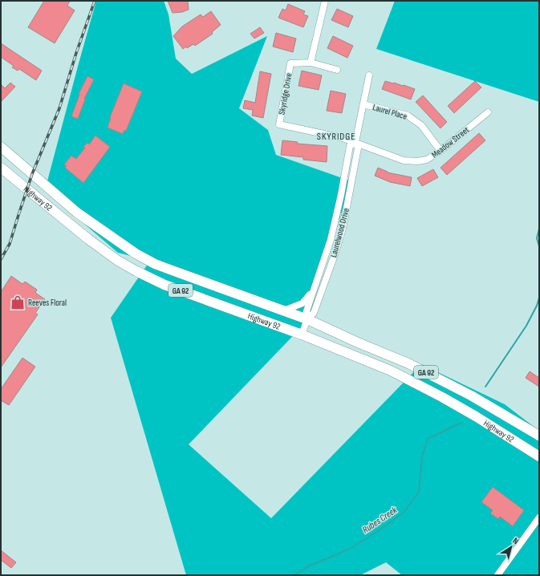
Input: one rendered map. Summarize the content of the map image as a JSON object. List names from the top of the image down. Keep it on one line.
{"streets":{"main road":["Highway 92","GA 92"],"street":["Skyridge Drive","Laurel Place","Meadow Street","Laurelwood Drive"]},"crossings":[["Skyridge Drive","Meadow Street"],["Skyridge Drive","Laurelwood Drive"],["Laurel Place","Meadow Street"],["Laurel Place","Laurelwood Drive"],["Meadow Street","Laurelwood Drive"],["Highway 92","Laurelwood Drive"]],"districts":["SKYRIDGE"],"water":["Rubes Creek"],"places":{"shop":["Reeves Floral"]},"north":"top right"}
